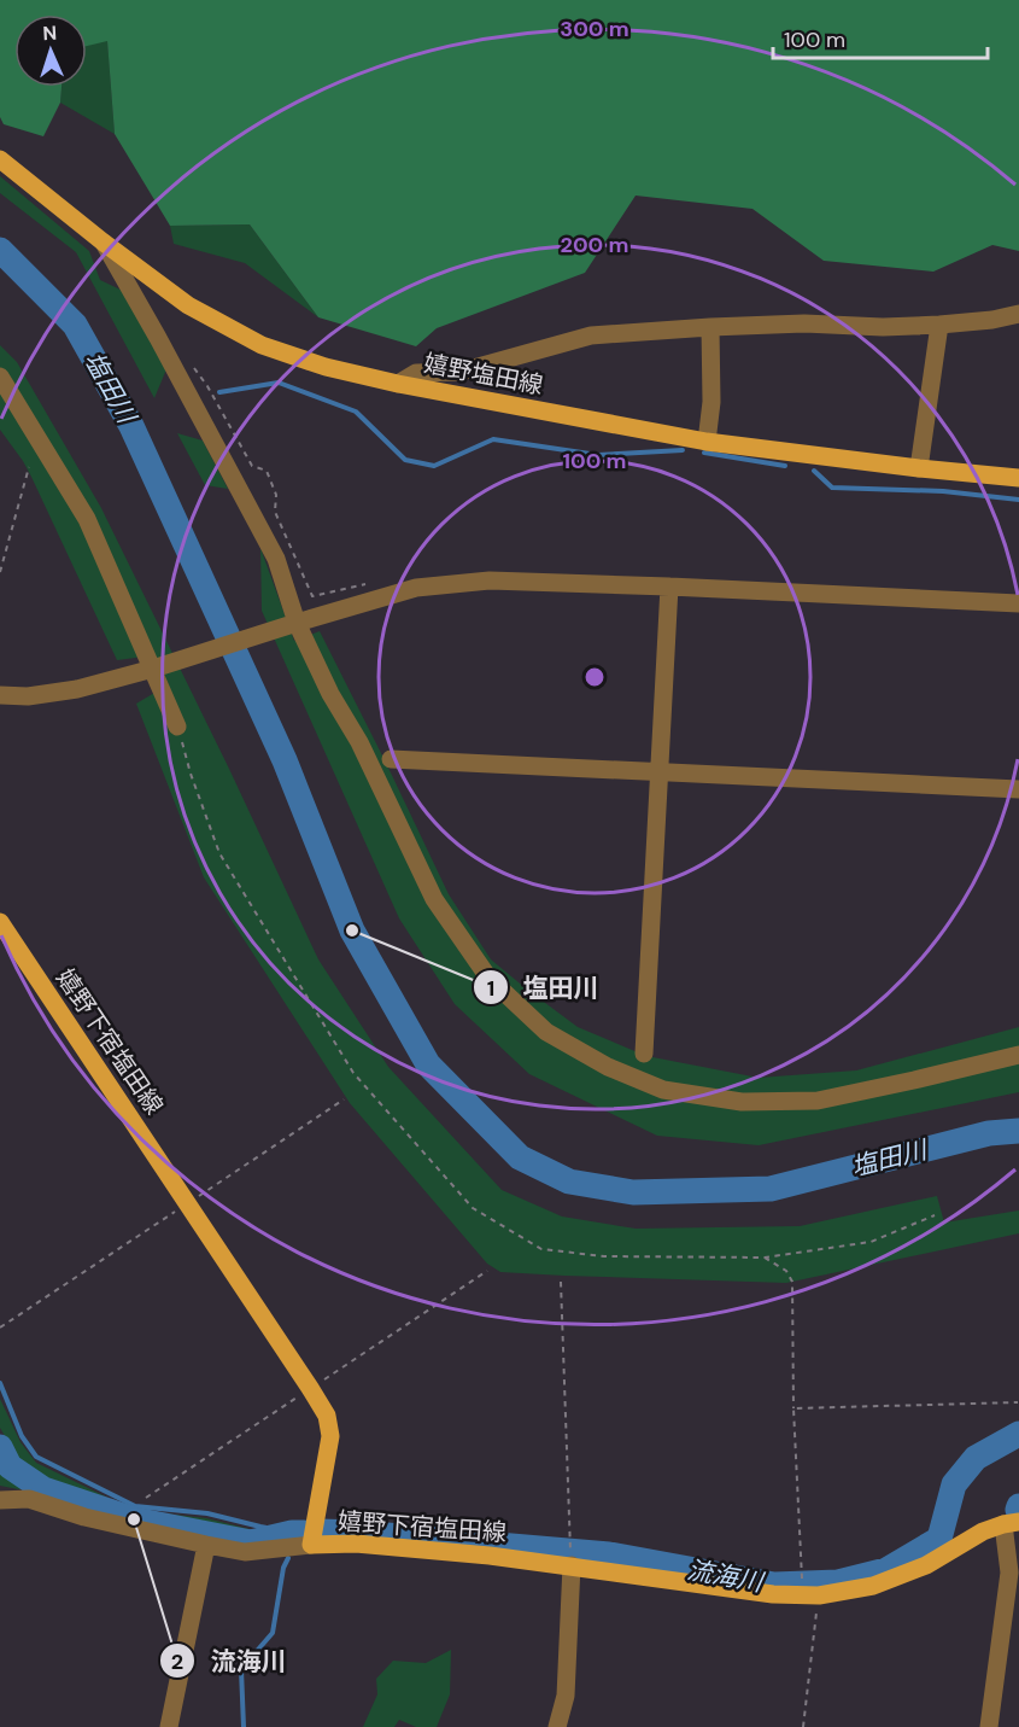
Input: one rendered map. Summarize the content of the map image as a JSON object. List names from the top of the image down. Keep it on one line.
{"streets":{"main road":["嬉野塩田線","嬉野下宿塩田線"]},"water":["塩田川","流海川"],"places":["塩田川","流海川"],"scale_bar":"100 m","north":"top","rings":["300 m","200 m","100 m"]}
